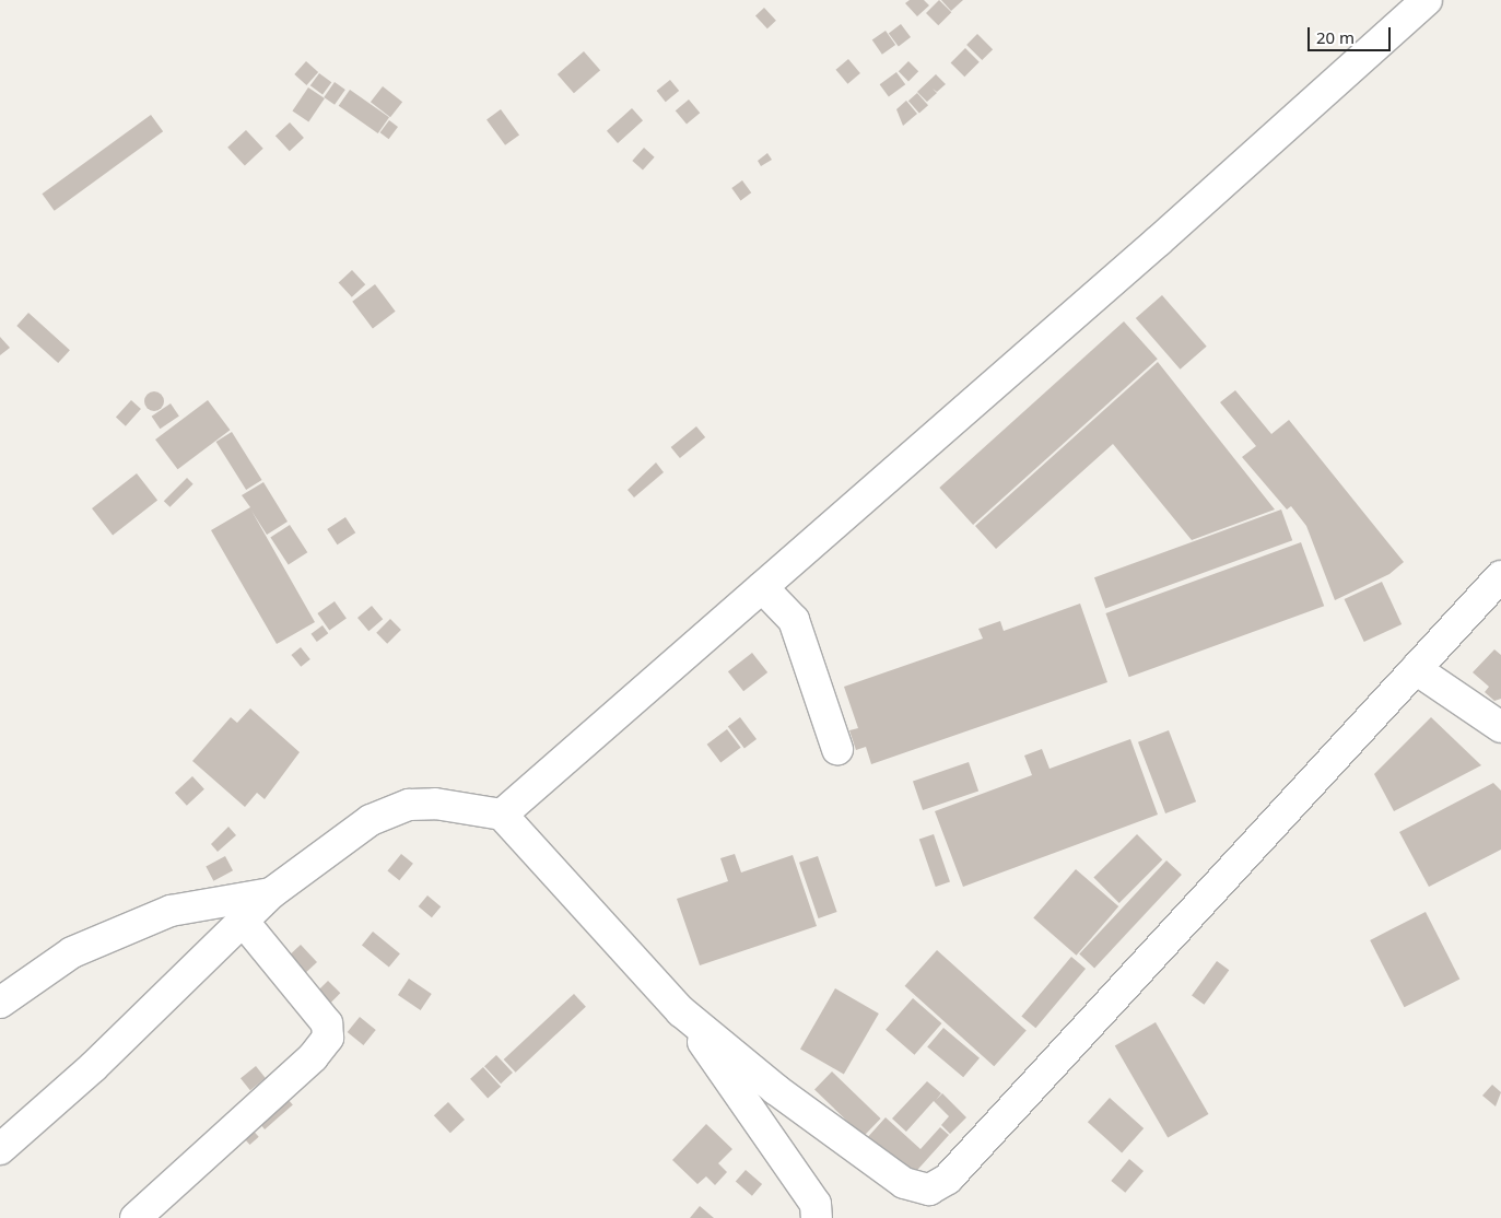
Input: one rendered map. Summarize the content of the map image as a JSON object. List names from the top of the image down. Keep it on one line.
{"scale_bar":"20 m"}
